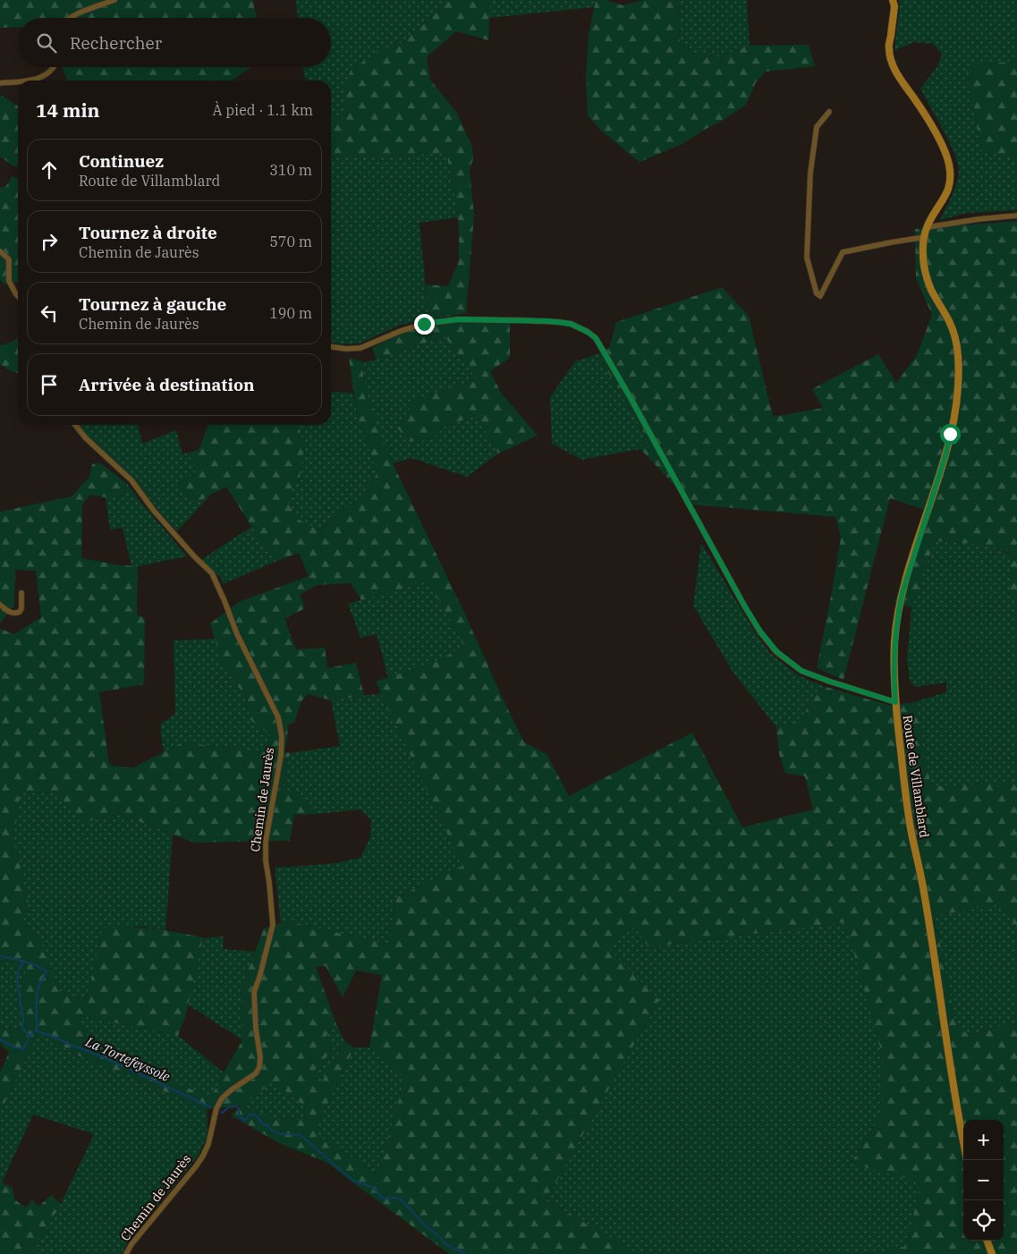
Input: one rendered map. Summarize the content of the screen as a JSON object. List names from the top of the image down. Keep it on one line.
{"streets":{"street":["Route de Villamblard","Chemin de Jaurès"]},"water":["La Tortefeyssole"],"page":{"search":"Rechercher","heading":["14 min","À pied · 1.1 km"],"list":[["Continuez","Route de Villamblard","310 m"],["Tournez à droite","Chemin de Jaurès","570 m"],["Tournez à gauche","Chemin de Jaurès","190 m"],"Arrivée à destination"],"map_buttons":["+","−"]}}
